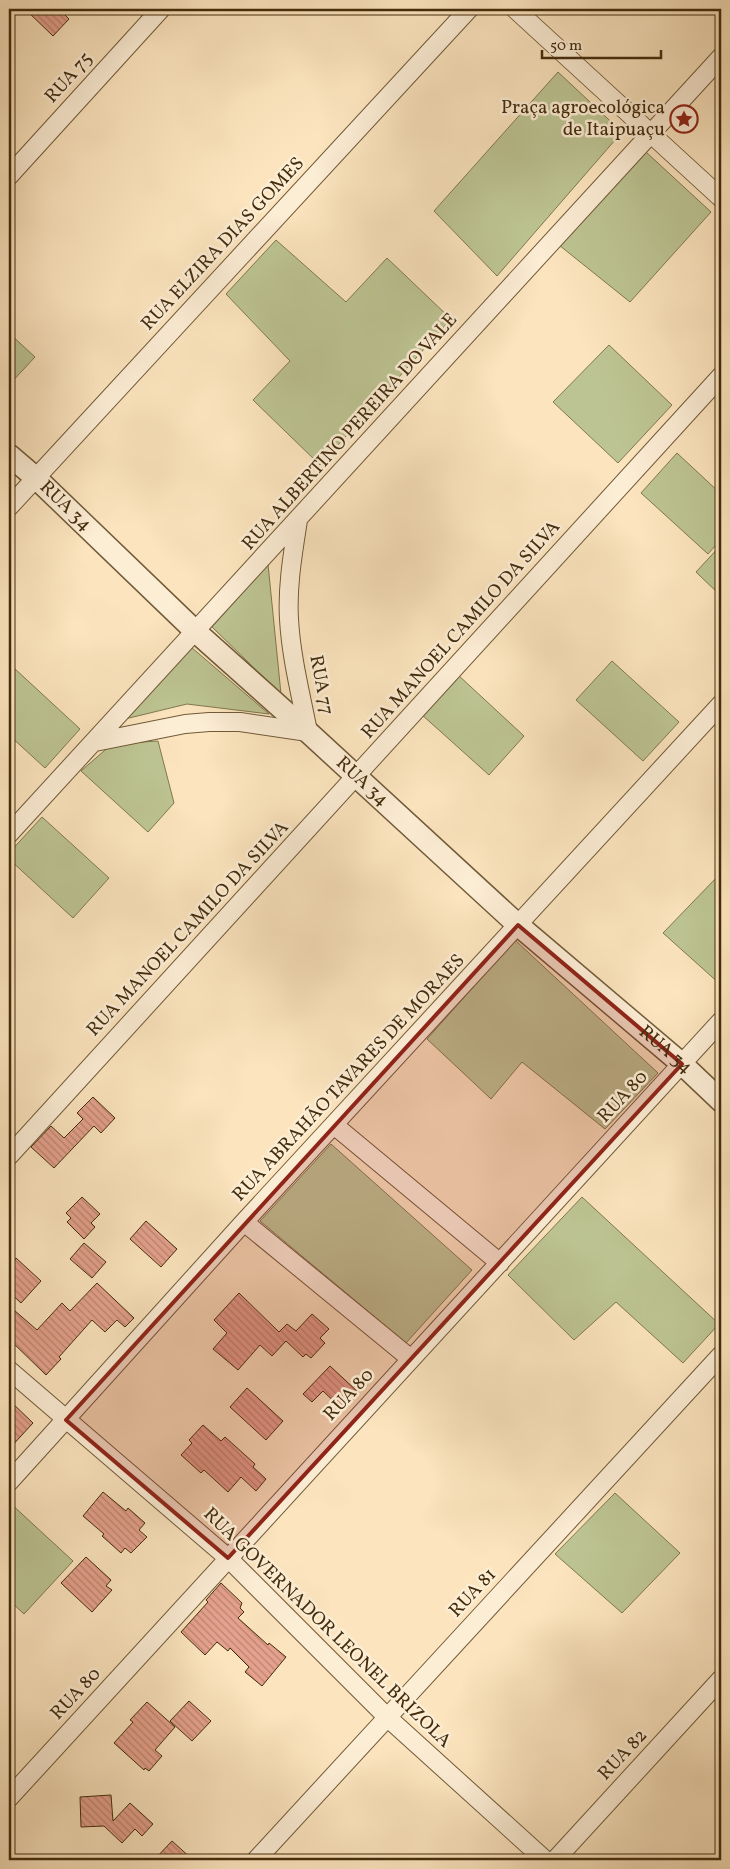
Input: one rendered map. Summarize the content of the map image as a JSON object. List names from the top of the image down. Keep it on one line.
{"streets":{"street":["RUA 75","RUA ELZIRA DIAS GOMES","RUA ALBERTINO PEREIRA DO VALE","RUA 34","RUA MANOEL CAMILO DA SILVA","RUA 77","RUA ABRAHÃO TAVARES DE MORAES","RUA 80","RUA 81","RUA GOVERNADOR LEONEL BRIZOLA","RUA 82"]},"crossings":[["RUA ELZIRA DIAS GOMES","RUA 34"],["RUA ALBERTINO PEREIRA DO VALE","RUA 34"],["RUA ALBERTINO PEREIRA DO VALE","RUA 77"],["RUA 34","RUA MANOEL CAMILO DA SILVA"],["RUA 34","RUA 77"],["RUA 34","RUA ABRAHÃO TAVARES DE MORAES"],["RUA 34","RUA 80"],["RUA ABRAHÃO TAVARES DE MORAES","RUA GOVERNADOR LEONEL BRIZOLA"],["RUA 80","RUA GOVERNADOR LEONEL BRIZOLA"],["RUA 81","RUA GOVERNADOR LEONEL BRIZOLA"]],"places":{"place":["Praça agroecológica de Itaipuaçu"]},"scale_bar":"50 m"}
